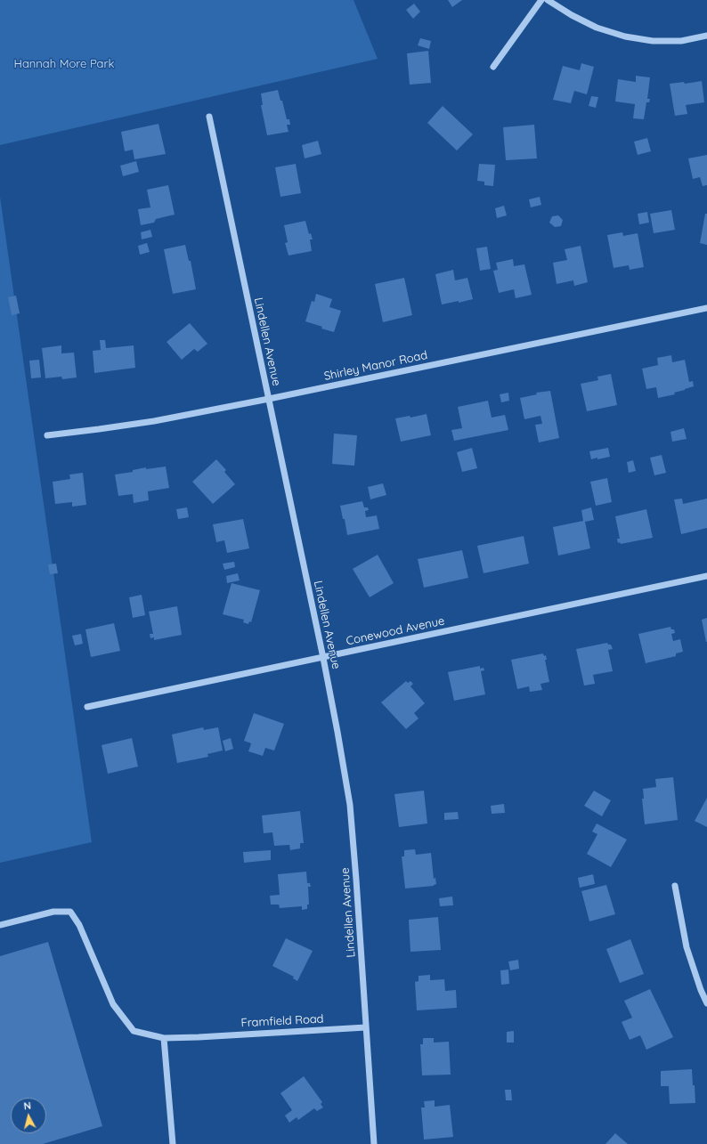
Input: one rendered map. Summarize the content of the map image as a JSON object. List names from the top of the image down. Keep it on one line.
{"streets":{"street":["Lindellen Avenue","Shirley Manor Road","Conewood Avenue","Framfield Road"]},"crossings":[["Lindellen Avenue","Shirley Manor Road"],["Lindellen Avenue","Conewood Avenue"],["Lindellen Avenue","Framfield Road"]],"parks":["Hannah More Park"],"north":"top"}
